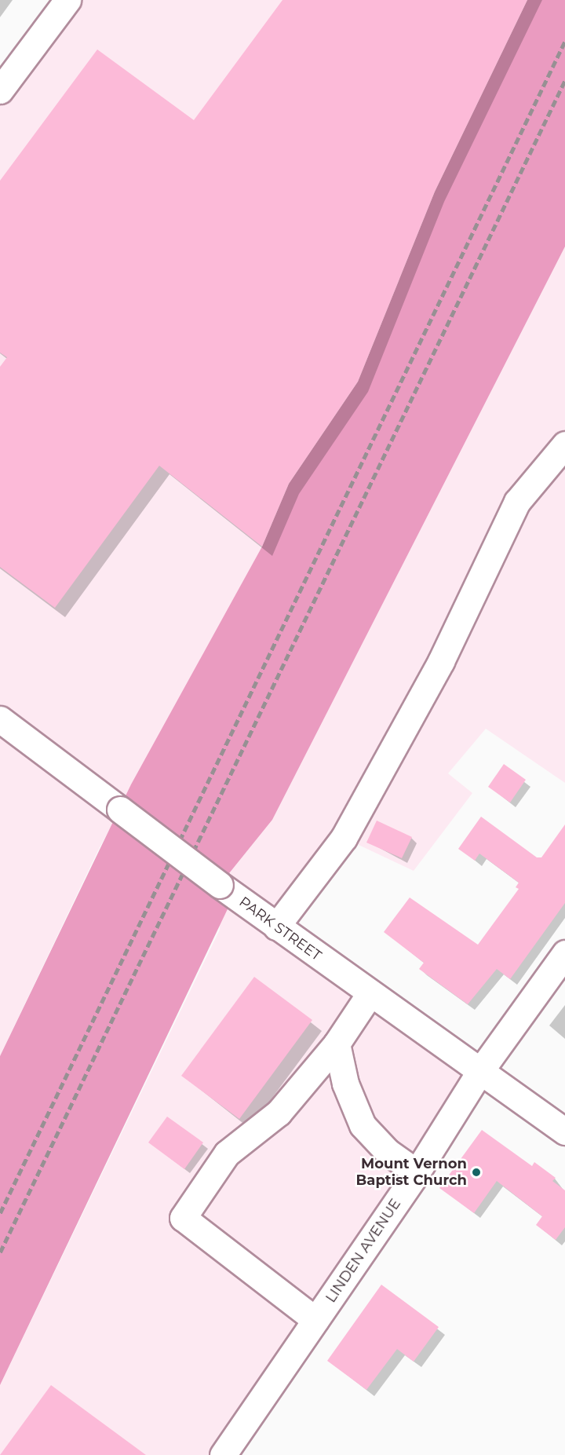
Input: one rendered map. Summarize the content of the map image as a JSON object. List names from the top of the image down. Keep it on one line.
{"streets":{"street":["PARK STREET","LINDEN AVENUE"]},"crossings":[["PARK STREET","LINDEN AVENUE"]],"places":["Mount Vernon Baptist Church"]}
